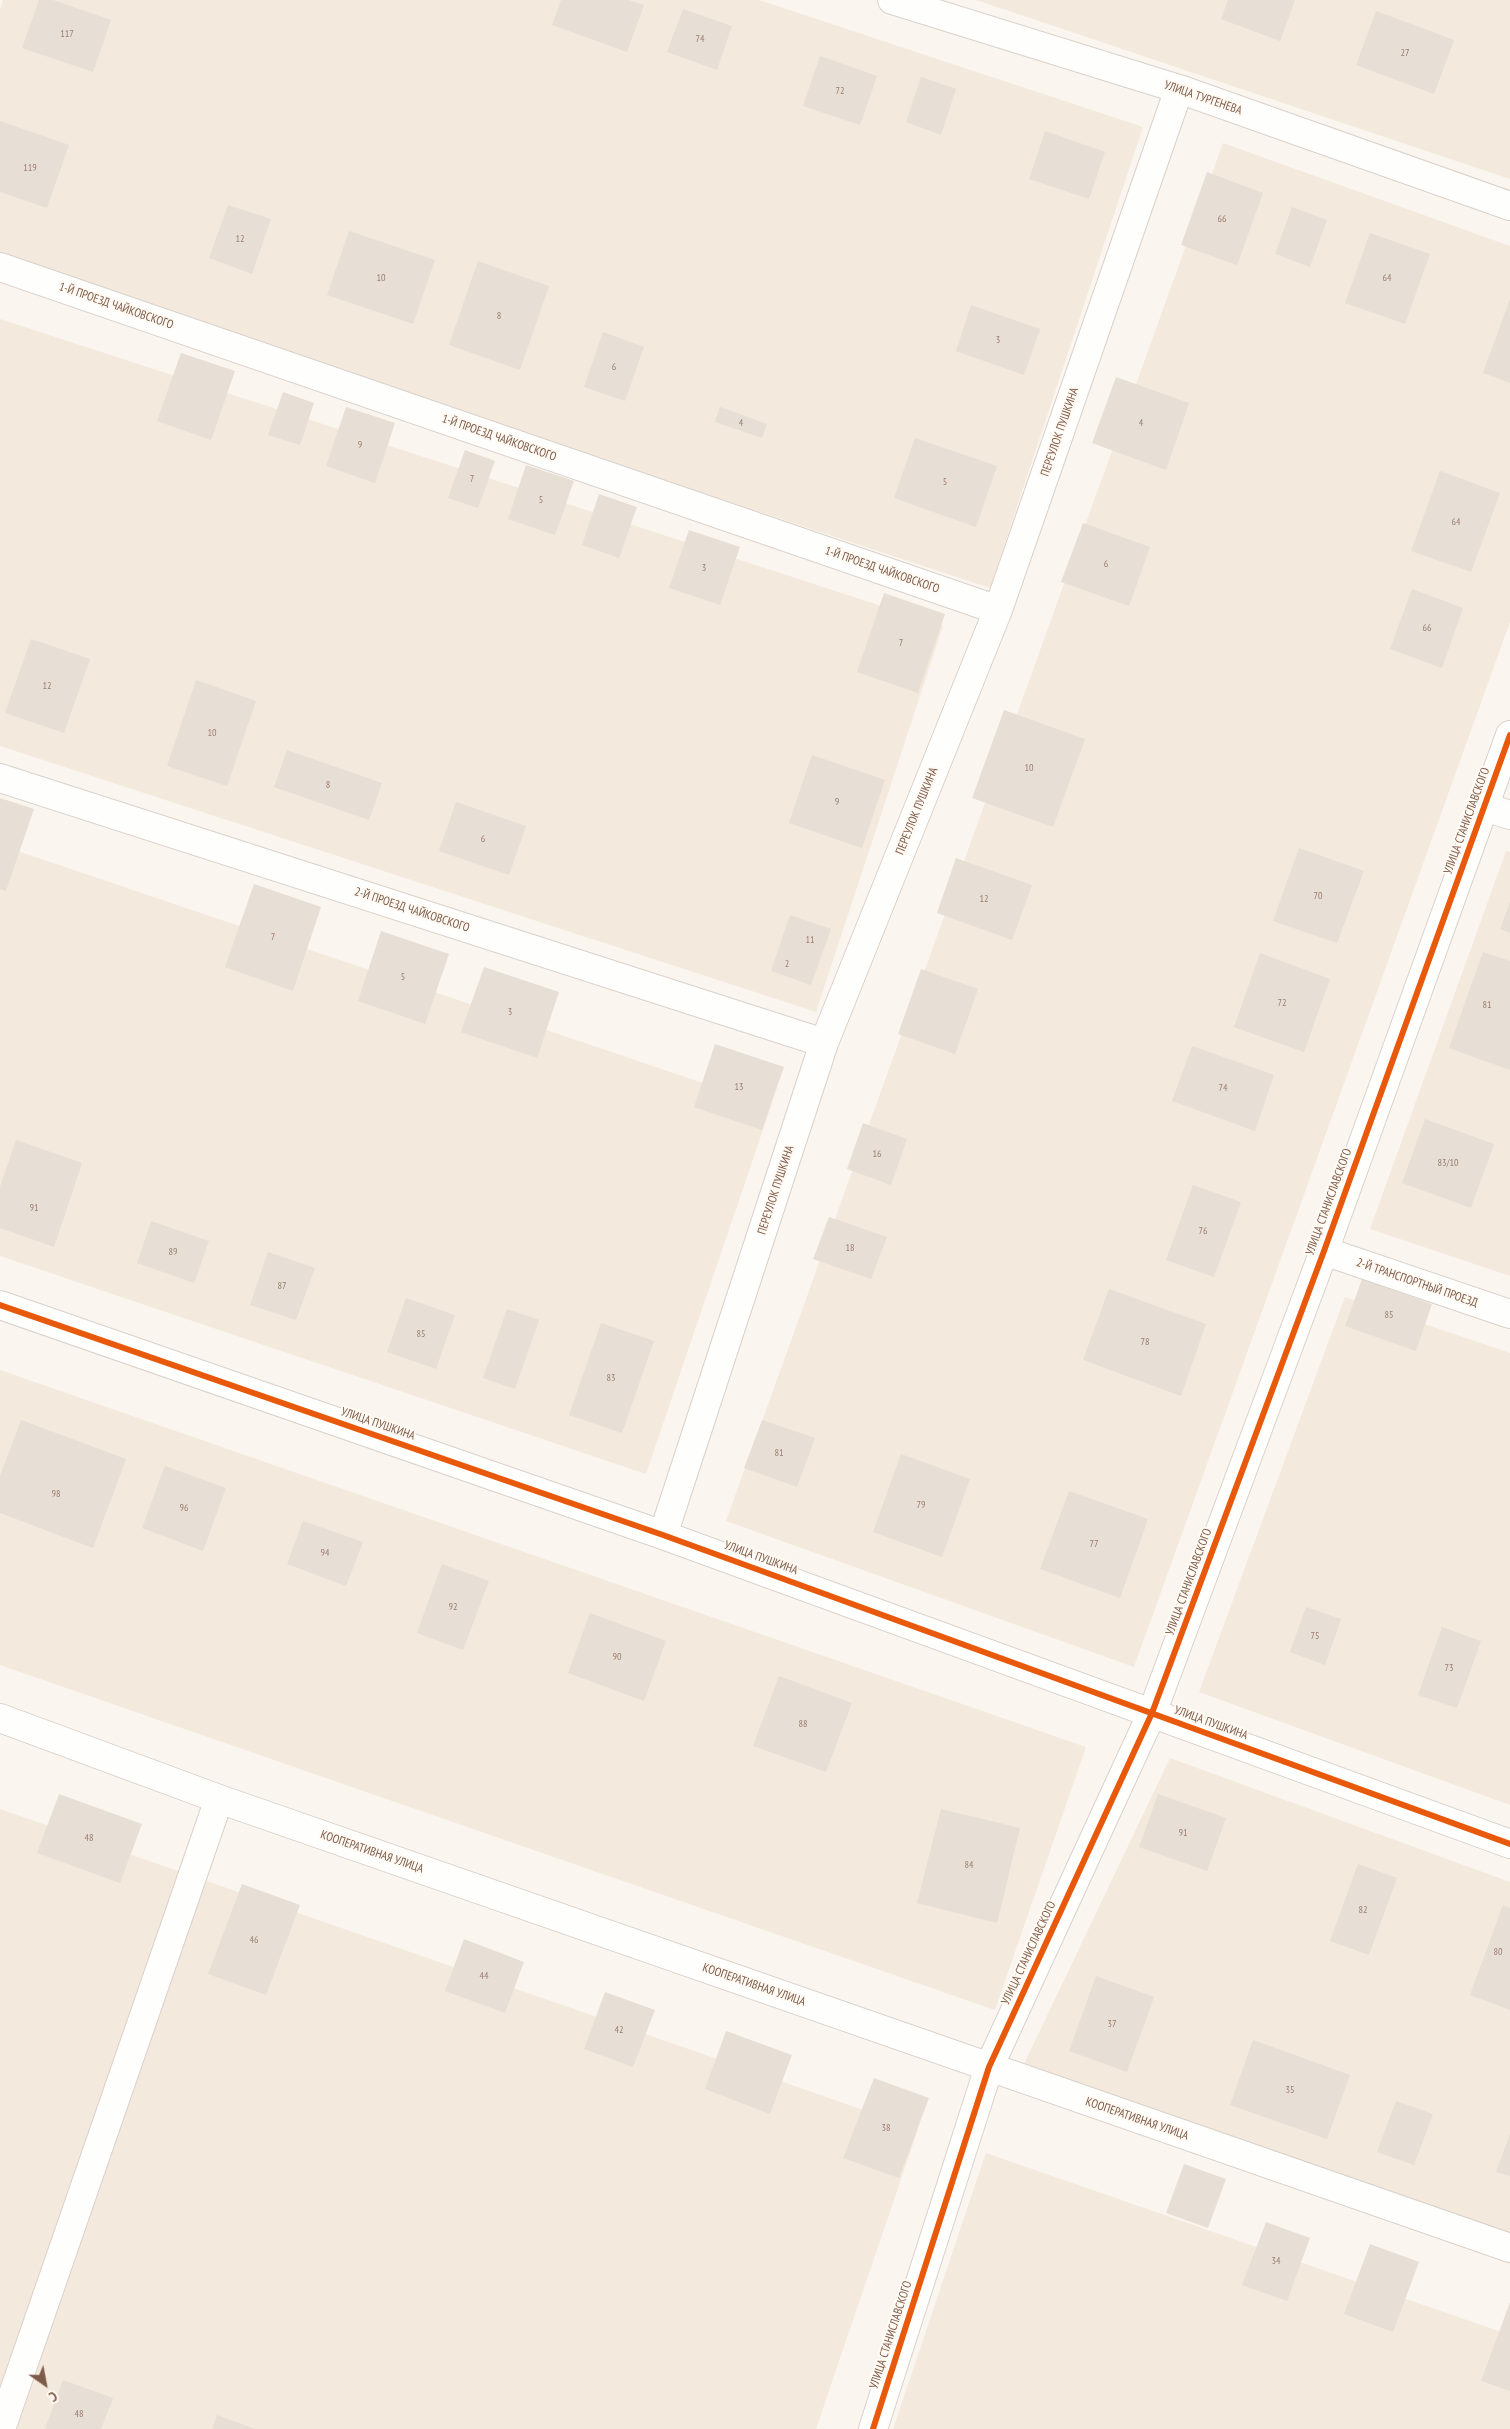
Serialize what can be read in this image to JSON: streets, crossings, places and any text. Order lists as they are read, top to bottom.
{
  "streets": {
    "street": [
      "УЛИЦА ТУРГЕНЕВА",
      "1-Й ПРОЕЗД ЧАЙКОВСКОГО",
      "ПЕРЕУЛОК ПУШКИНА",
      "УЛИЦА СТАНИСЛАВСКОГО",
      "2-Й ПРОЕЗД ЧАЙКОВСКОГО",
      "2-Й ТРАНСПОРТНЫЙ ПРОЕЗД",
      "УЛИЦА ПУШКИНА",
      "КООПЕРАТИВНАЯ УЛИЦА"
    ]
  },
  "crossings": [
    ["УЛИЦА ТУРГЕНЕВА", "ПЕРЕУЛОК ПУШКИНА"],
    ["1-Й ПРОЕЗД ЧАЙКОВСКОГО", "ПЕРЕУЛОК ПУШКИНА"],
    ["ПЕРЕУЛОК ПУШКИНА", "2-Й ПРОЕЗД ЧАЙКОВСКОГО"],
    ["ПЕРЕУЛОК ПУШКИНА", "УЛИЦА ПУШКИНА"],
    ["УЛИЦА СТАНИСЛАВСКОГО", "2-Й ТРАНСПОРТНЫЙ ПРОЕЗД"],
    ["УЛИЦА СТАНИСЛАВСКОГО", "УЛИЦА ПУШКИНА"],
    ["УЛИЦА СТАНИСЛАВСКОГО", "КООПЕРАТИВНАЯ УЛИЦА"]
  ],
  "house_numbers": [
    "117",
    "74",
    "27",
    "72",
    "119",
    "66",
    "12",
    "10",
    "64",
    "8",
    "3",
    "6",
    "4",
    "4",
    "9",
    "7",
    "5",
    "5",
    "64",
    "6",
    "3",
    "66",
    "7",
    "12",
    "10",
    "10",
    "8",
    "9",
    "6",
    "70",
    "12",
    "7",
    "11",
    "2",
    "5",
    "72",
    "81",
    "3",
    "13",
    "74",
    "16",
    "83/10",
    "91",
    "76",
    "18",
    "89",
    "87",
    "85",
    "85",
    "78",
    "83",
    "81",
    "98",
    "79",
    "96",
    "77",
    "94",
    "92",
    "75",
    "90",
    "73",
    "88",
    "91",
    "48",
    "84",
    "82",
    "46",
    "80",
    "44",
    "37",
    "42",
    "35",
    "38",
    "34",
    "48"
  ],
  "north": "bottom right"
}
